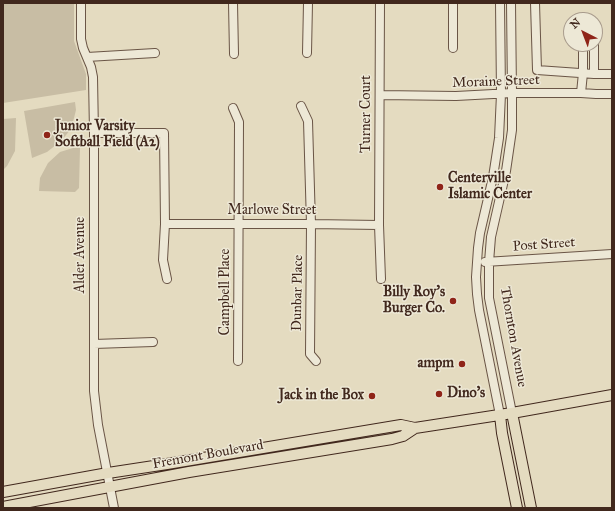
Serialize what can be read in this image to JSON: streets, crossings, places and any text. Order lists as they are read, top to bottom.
{
  "streets": {
    "main road": ["Thornton Avenue", "Fremont Boulevard"],
    "street": [
      "Moraine Street",
      "Turner Court",
      "Marlowe Street",
      "Post Street",
      "Alder Avenue",
      "Campbell Place",
      "Dunbar Place"
    ]
  },
  "crossings": [
    ["Moraine Street", "Turner Court"],
    ["Moraine Street", "Thornton Avenue"],
    ["Turner Court", "Marlowe Street"],
    ["Marlowe Street", "Campbell Place"],
    ["Marlowe Street", "Dunbar Place"],
    ["Post Street", "Thornton Avenue"],
    ["Alder Avenue", "Fremont Boulevard"],
    ["Thornton Avenue", "Fremont Boulevard"]
  ],
  "places": [
    "Junior Varsity Softball Field (A2)",
    "Centerville Islamic Center",
    "Billy Roy's Burger Co.",
    "ampm",
    "Dino's",
    "Jack in the Box"
  ],
  "north": "top left"
}
